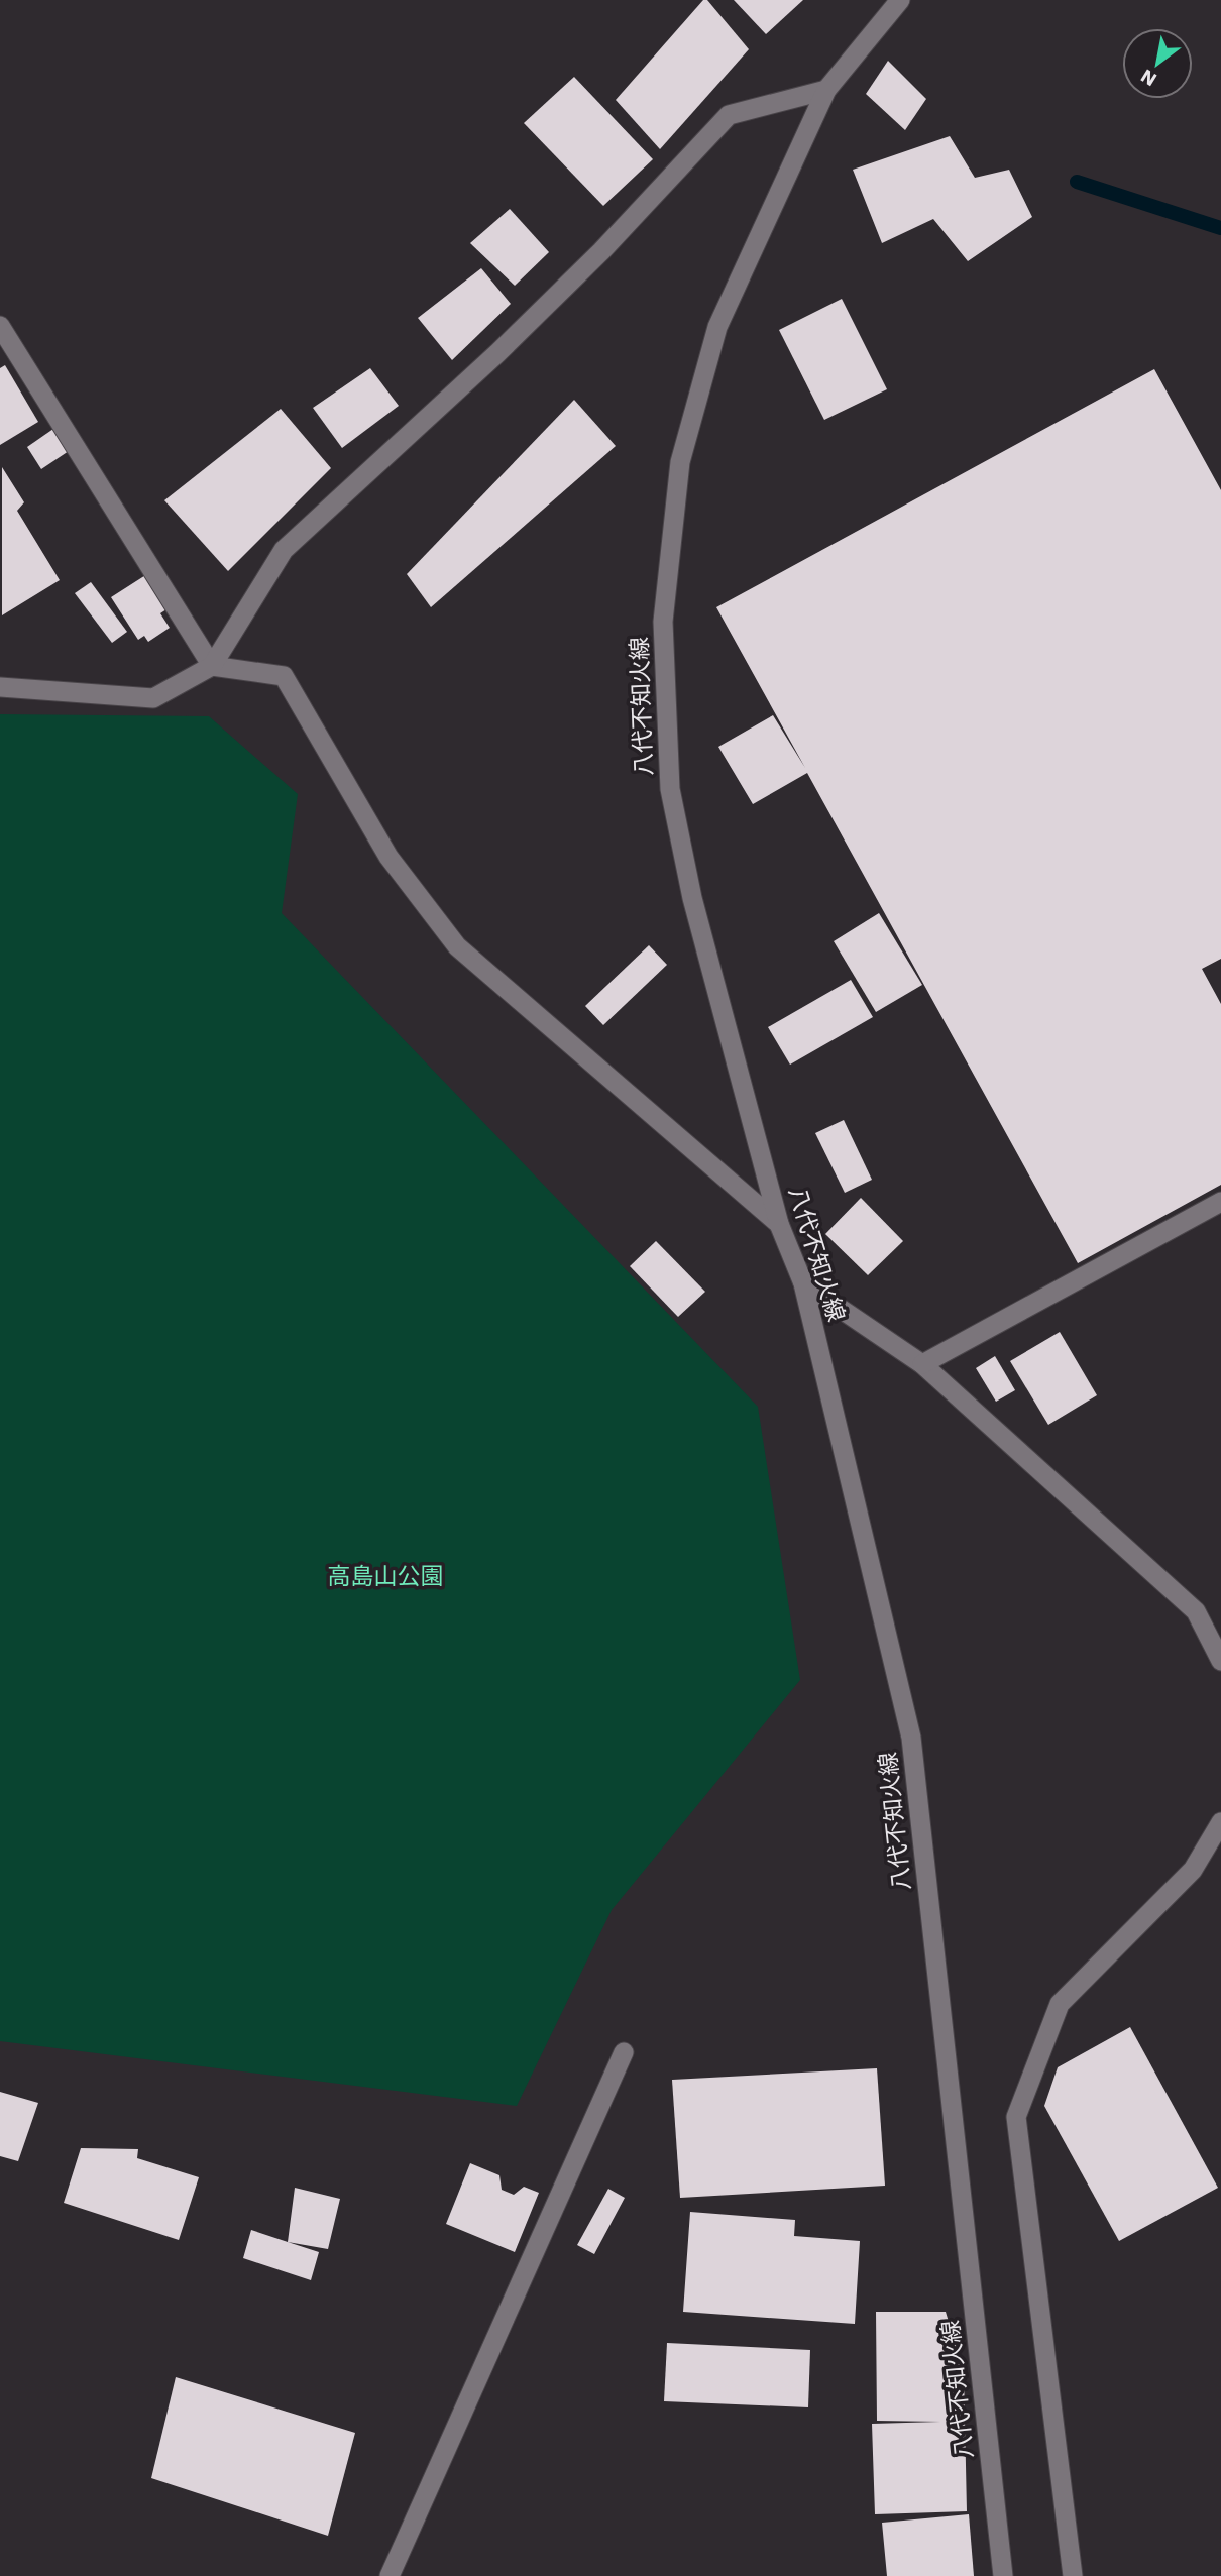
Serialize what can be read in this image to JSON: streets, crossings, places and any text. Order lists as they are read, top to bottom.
{
  "streets": {
    "street": ["八代不知火線"]
  },
  "parks": ["高島山公園"],
  "north": "bottom left"
}
